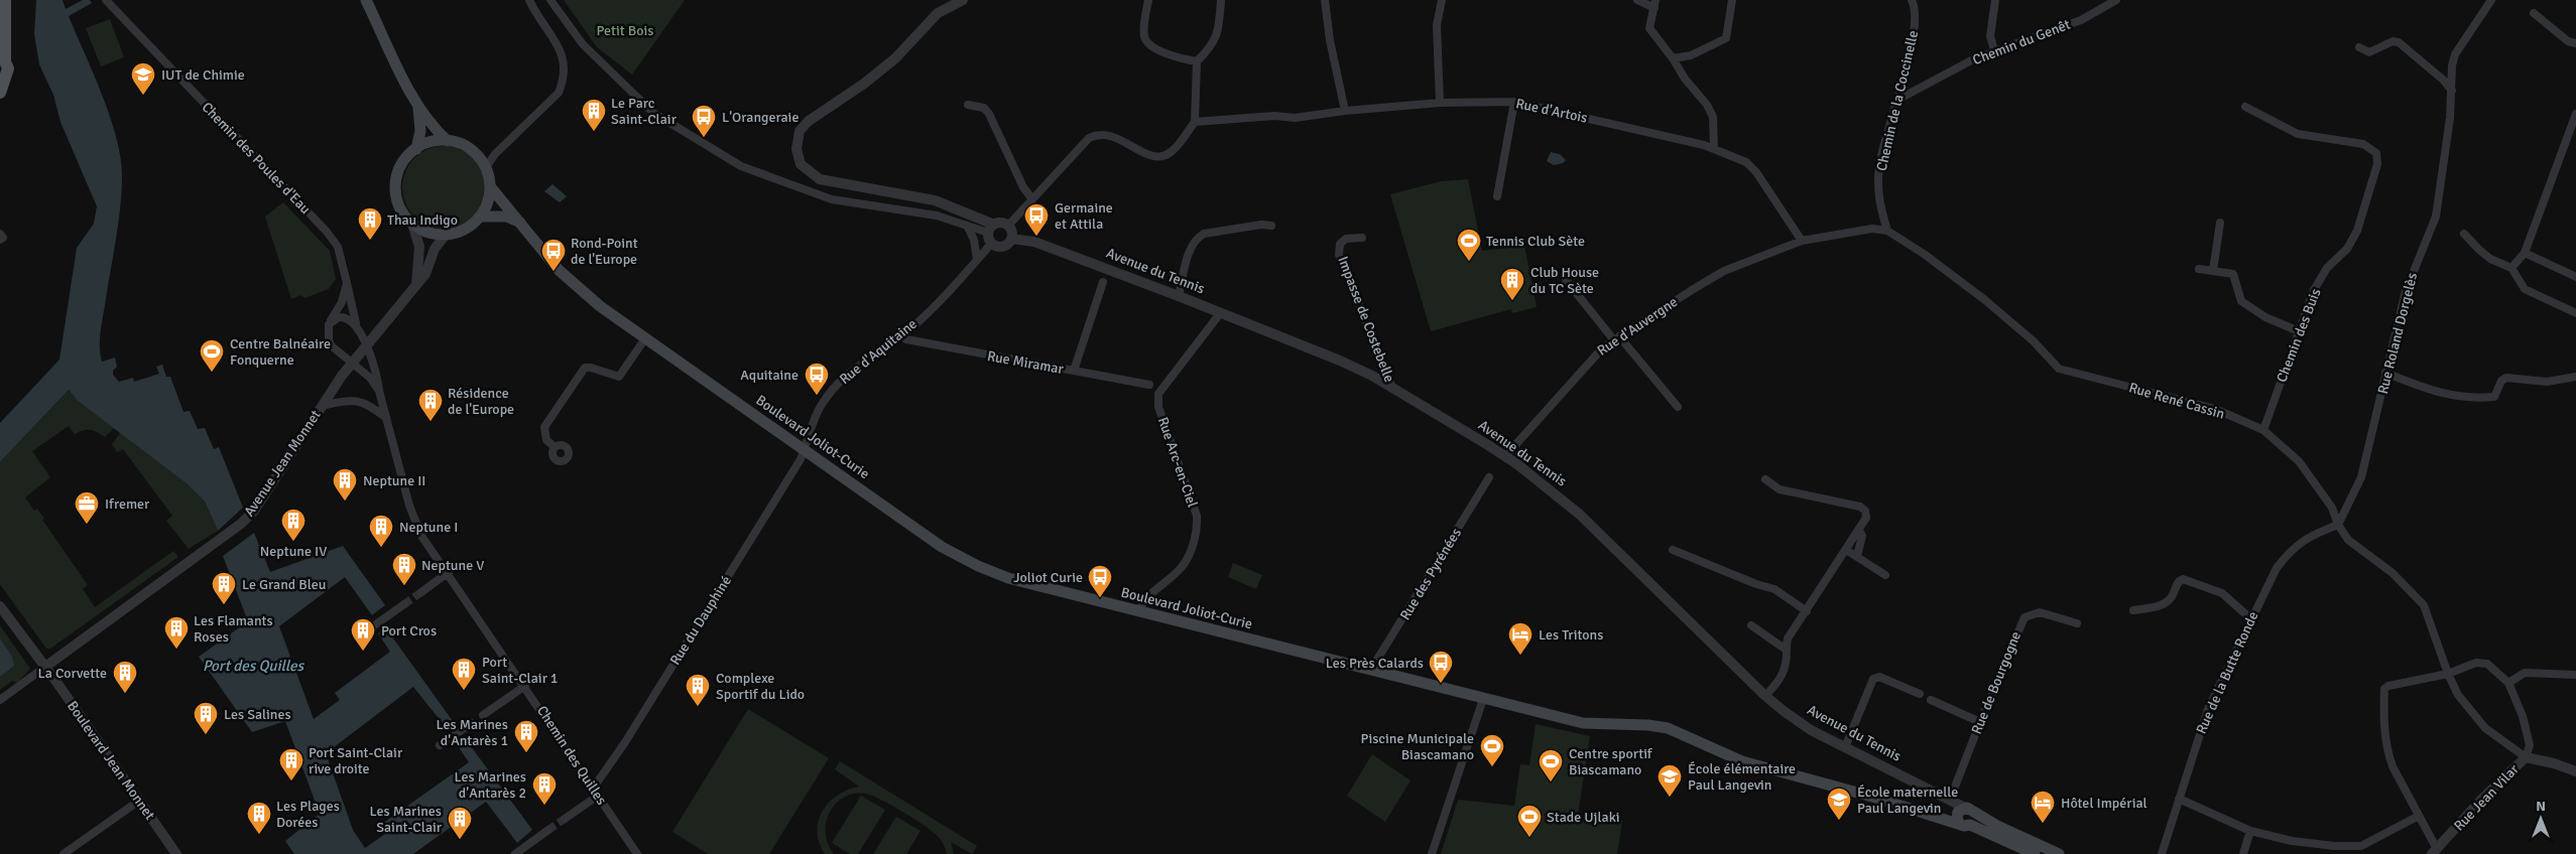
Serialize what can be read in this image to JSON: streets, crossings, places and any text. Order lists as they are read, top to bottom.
{
  "streets": {
    "main road": ["Avenue du Tennis", "Boulevard Joliot-Curie"],
    "street": [
      "Chemin du Genêt",
      "Chemin de la Coccinelle",
      "Rue d'Artois",
      "Chemin des Poules d'Eau",
      "Impasse de Costebelle",
      "Rue d'Auvergne",
      "Rue Roland Dorgelès",
      "Chemin des Buis",
      "Rue d'Aquitaine",
      "Rue Miramar",
      "Rue René Cassin",
      "Rue Arc-en-Ciel",
      "Avenue Jean Monnet",
      "Rue des Pyrénées",
      "Rue du Dauphiné",
      "Rue de la Butte Ronde",
      "Rue de Bourgogne",
      "Chemin des Quilles",
      "Boulevard Jean Monnet",
      "Rue Jean Vilar"
    ]
  },
  "crossings": [
    ["Chemin du Genêt", "Chemin de la Coccinelle"],
    ["Chemin de la Coccinelle", "Rue René Cassin"],
    ["Rue d'Artois", "Rue d'Auvergne"],
    ["Chemin des Poules d'Eau", "Avenue Jean Monnet"],
    ["Chemin des Poules d'Eau", "Chemin des Quilles"],
    ["Avenue du Tennis", "Impasse de Costebelle"],
    ["Avenue du Tennis", "Rue d'Auvergne"],
    ["Avenue du Tennis", "Rue d'Aquitaine"],
    ["Avenue du Tennis", "Boulevard Joliot-Curie"],
    ["Avenue du Tennis", "Rue Arc-en-Ciel"],
    ["Avenue du Tennis", "Rue de Bourgogne"],
    ["Rue Roland Dorgelès", "Rue René Cassin"],
    ["Rue Roland Dorgelès", "Rue de la Butte Ronde"],
    ["Chemin des Buis", "Rue René Cassin"],
    ["Rue d'Aquitaine", "Rue Miramar"],
    ["Rue d'Aquitaine", "Boulevard Joliot-Curie"],
    ["Rue d'Aquitaine", "Rue du Dauphiné"],
    ["Rue René Cassin", "Rue de la Butte Ronde"],
    ["Rue René Cassin", "Rue Jean Vilar"],
    ["Boulevard Joliot-Curie", "Rue Arc-en-Ciel"],
    ["Boulevard Joliot-Curie", "Avenue Jean Monnet"],
    ["Boulevard Joliot-Curie", "Rue des Pyrénées"],
    ["Boulevard Joliot-Curie", "Rue du Dauphiné"],
    ["Avenue Jean Monnet", "Chemin des Quilles"],
    ["Avenue Jean Monnet", "Boulevard Jean Monnet"],
    ["Rue du Dauphiné", "Chemin des Quilles"]
  ],
  "water": ["Port des Quilles"],
  "parks": ["Petit Bois"],
  "places": {
    "school or university": ["IUT de Chimie", "École élémentaire Paul Langevin", "École maternelle Paul Langevin"],
    "building": [
      "Le Parc Saint-Clair",
      "Thau Indigo",
      "Club House du TC Sète",
      "Résidence de l'Europe",
      "Neptune II",
      "Neptune IV",
      "Neptune I",
      "Neptune V",
      "Le Grand Bleu",
      "Les Flamants Roses",
      "Port Cros",
      "Port Saint-Clair 1",
      "La Corvette",
      "Complexe Sportif du Lido",
      "Les Salines",
      "Les Marines d'Antarès 1",
      "Port Saint-Clair rive droite",
      "Les Marines d'Antarès 2",
      "Les Plages Dorées",
      "Les Marines Saint-Clair"
    ],
    "bus stop": [
      "L'Orangeraie",
      "Germaine et Attila",
      "Rond-Point de l'Europe",
      "Aquitaine",
      "Joliot Curie",
      "Les Près Calards"
    ],
    "sports": [
      "Tennis Club Sète",
      "Centre Balnéaire Fonquerne",
      "Piscine Municipale Biascamano",
      "Centre sportif Biascamano",
      "Stade Ujlaki"
    ],
    "office": ["Ifremer"],
    "hotel": ["Les Tritons", "Hôtel Impérial"]
  },
  "north": "top"
}
